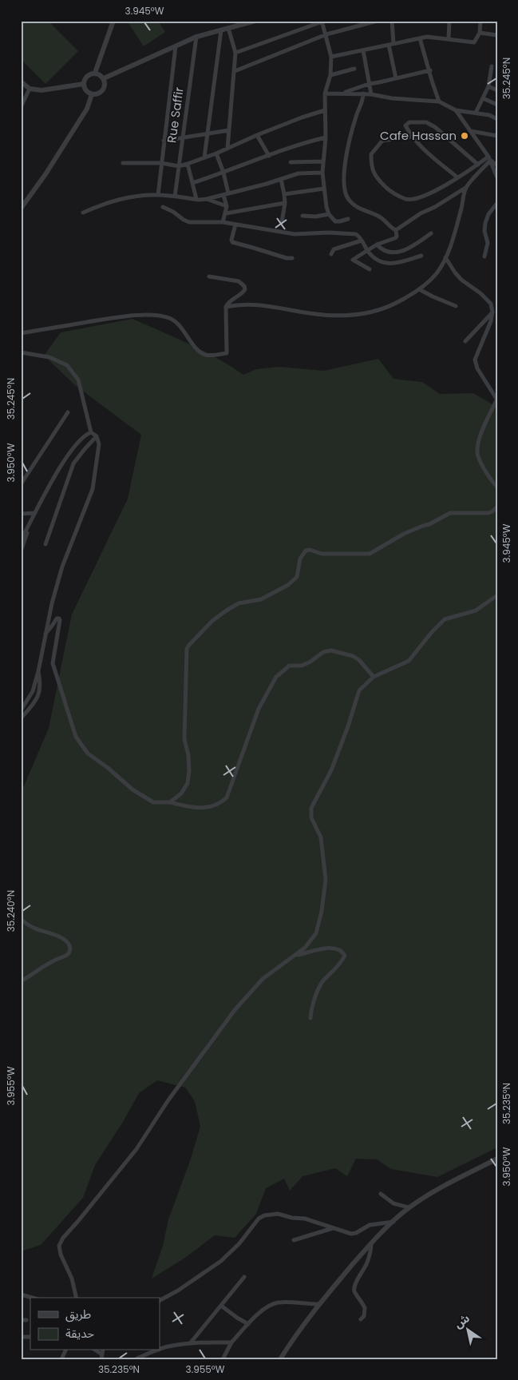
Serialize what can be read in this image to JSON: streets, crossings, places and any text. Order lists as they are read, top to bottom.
{
  "streets": {
    "street": ["Rue Saffir"]
  },
  "places": ["Cafe Hassan"],
  "legend": ["طريق", "حديقة"],
  "north": "top left",
  "coordinates": [
    "3.945°W",
    "35.245°N",
    "3.950°W",
    "35.240°N",
    "3.955°W",
    "35.235°N"
  ]
}
